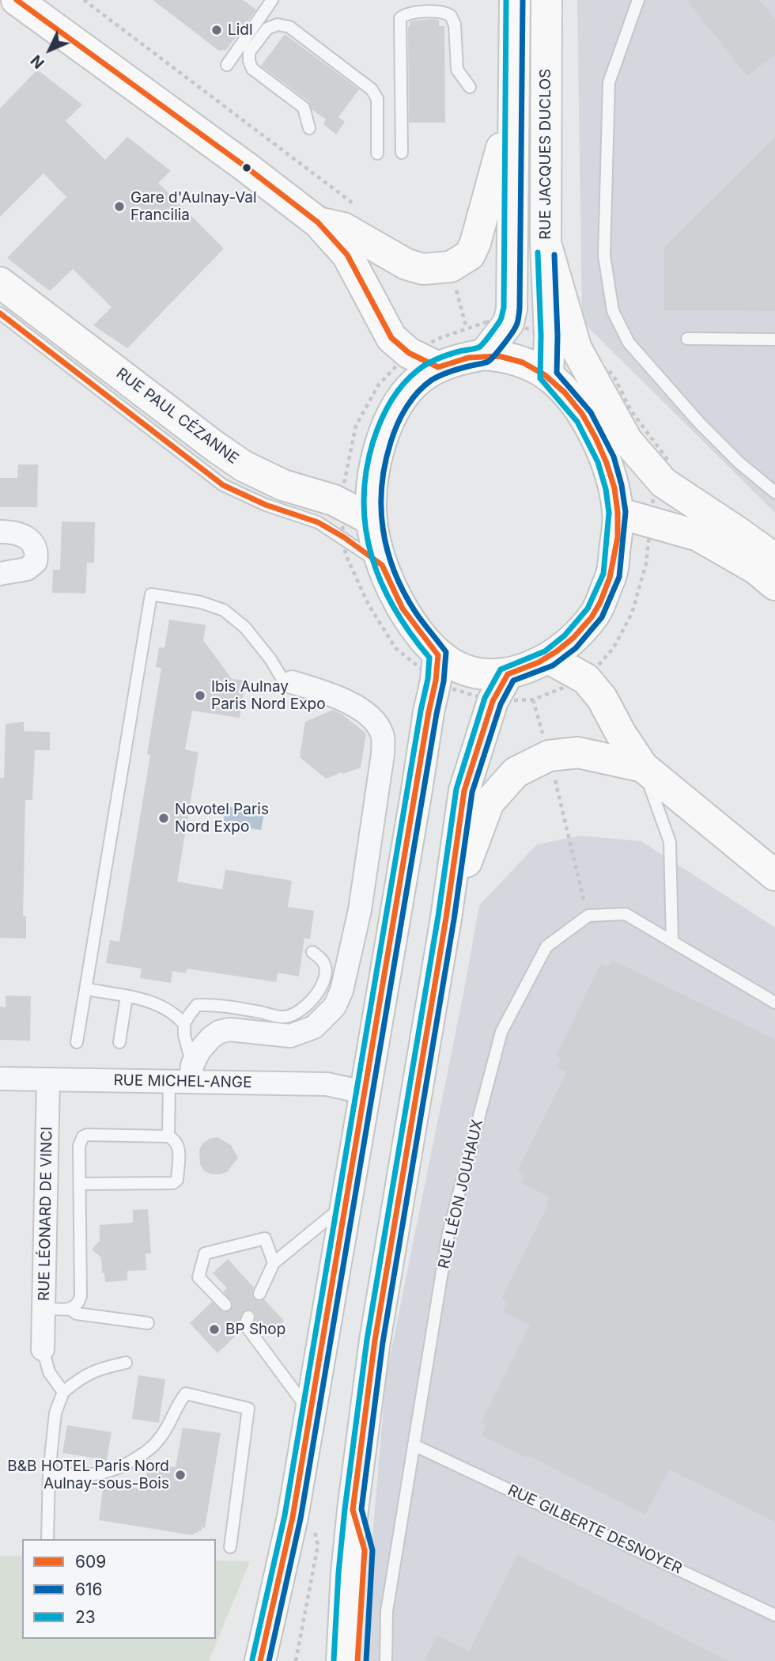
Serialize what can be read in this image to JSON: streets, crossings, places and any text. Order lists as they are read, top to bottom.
{
  "streets": {
    "main road": ["RUE JACQUES DUCLOS", "RUE PAUL CÉZANNE"],
    "street": ["RUE MICHEL-ANGE", "RUE LÉONARD DE VINCI"],
    "lane": ["RUE LÉON JOUHAUX", "RUE GILBERTE DESNOYER"]
  },
  "crossings": [
    ["RUE MICHEL-ANGE", "RUE LÉONARD DE VINCI"],
    ["RUE LÉON JOUHAUX", "RUE GILBERTE DESNOYER"]
  ],
  "places": [
    "Lidl",
    "Gare d'Aulnay-Val Francilia",
    "Ibis Aulnay Paris Nord Expo",
    "Novotel Paris Nord Expo",
    "BP Shop",
    "B&B HOTEL Paris Nord Aulnay-sous-Bois"
  ],
  "lines": ["transit line 609", "transit line 616", "transit line 23"],
  "legend": ["609", "616", "23"],
  "north": "bottom left"
}
